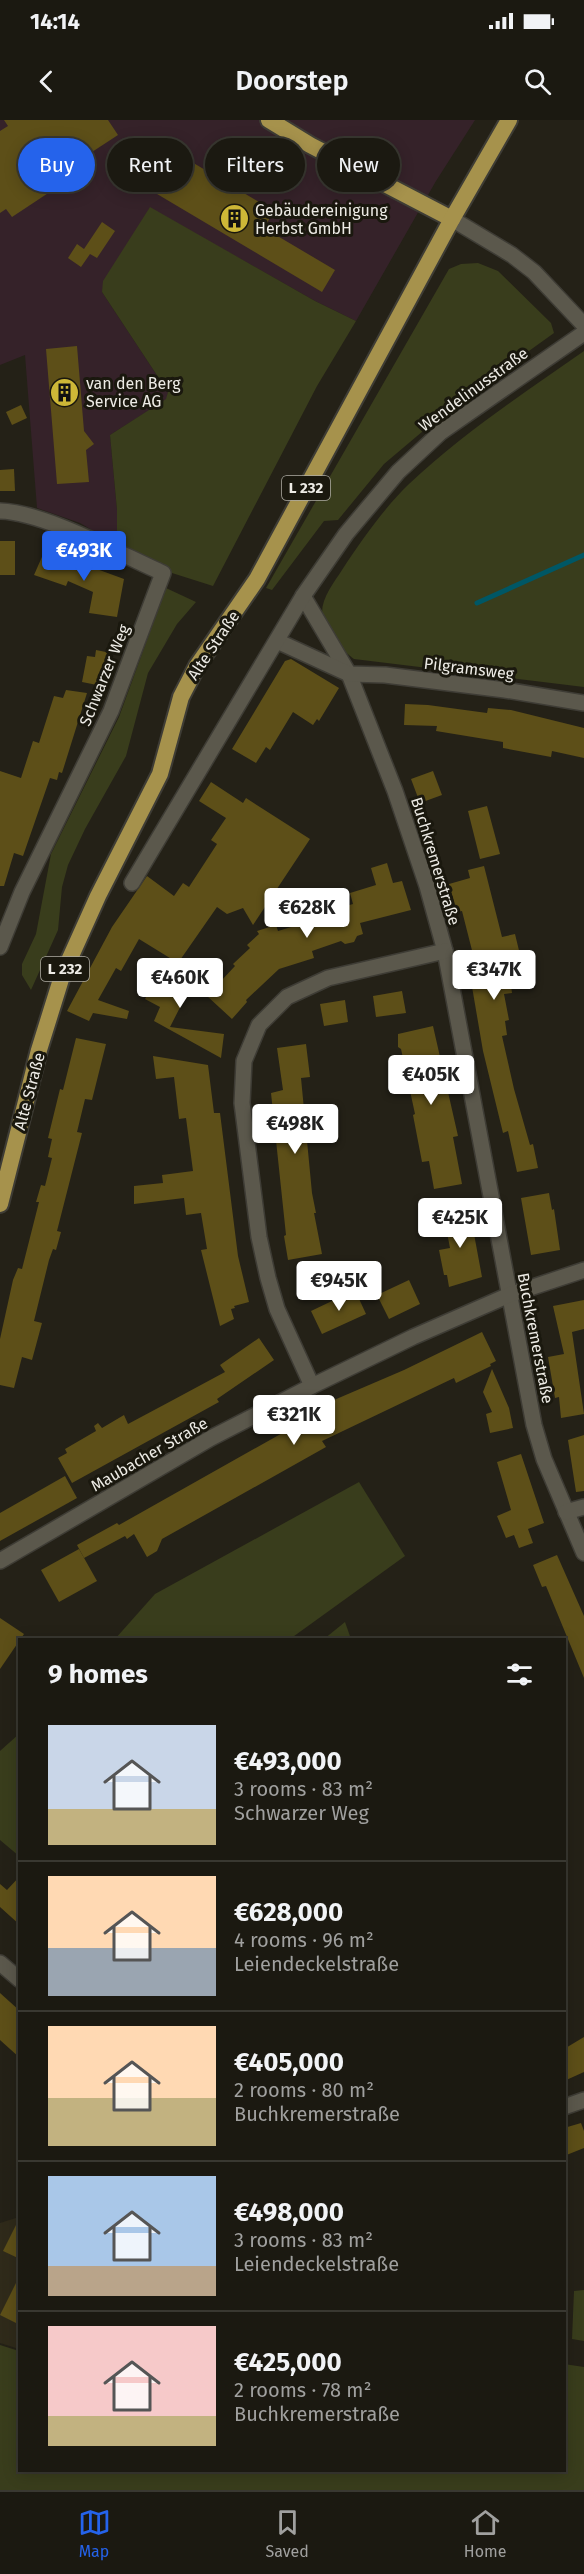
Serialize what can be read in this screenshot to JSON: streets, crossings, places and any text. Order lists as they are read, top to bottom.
{
  "streets": {
    "main road": ["L 232", "Alte Straße"],
    "street": [
      "Wendelinusstraße",
      "Pilgramsweg",
      "Schwarzer Weg",
      "Buchkremerstraße",
      "Maubacher Straße"
    ]
  },
  "crossings": [
    ["Pilgramsweg", "Buchkremerstraße"],
    ["Buchkremerstraße", "Maubacher Straße"]
  ],
  "places": {
    "building": ["Gebäudereinigung Herbst GmbH", "van den Berg Service AG"]
  },
  "page": {
    "status": "14:14",
    "header": "Doorstep",
    "chip": [
      "Buy",
      "Rent",
      "Filters",
      "New"
    ],
    "price": [
      "€493K",
      "€628K",
      "€347K",
      "€460K",
      "€405K",
      "€498K",
      "€425K",
      "€945K",
      "€321K"
    ],
    "heading": "9 homes",
    "list": [
      {
        "name": "€493,000",
        "note": "3 rooms · 83 m² · Schwarzer Weg"
      },
      {
        "name": "€628,000",
        "note": "4 rooms · 96 m² · Leiendeckelstraße"
      },
      {
        "name": "€405,000",
        "note": "2 rooms · 80 m² · Buchkremerstraße"
      },
      {
        "name": "€498,000",
        "note": "3 rooms · 83 m² · Leiendeckelstraße"
      },
      {
        "name": "€425,000",
        "note": "2 rooms · 78 m² · Buchkremerstraße"
      }
    ],
    "tabs": ["Map", "Saved", "Home"]
  }
}
